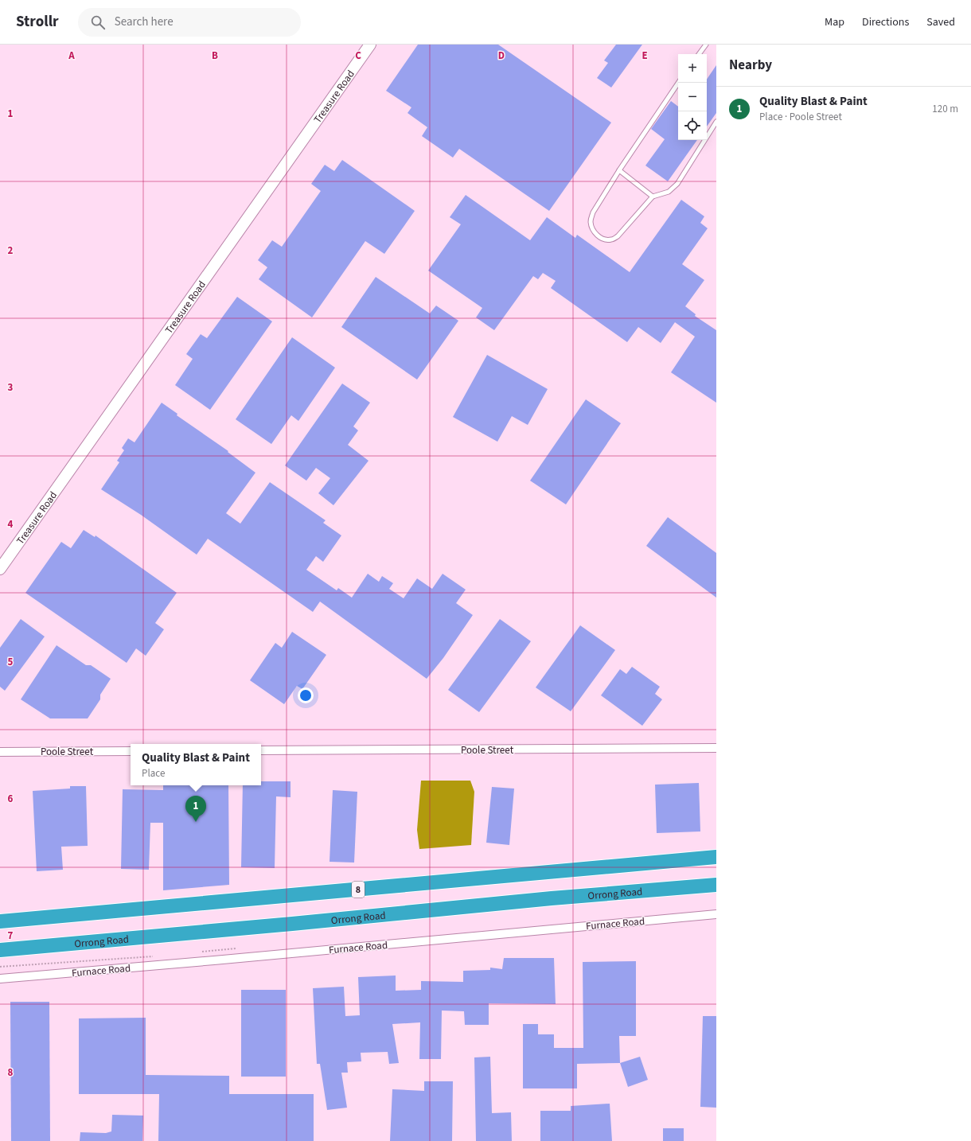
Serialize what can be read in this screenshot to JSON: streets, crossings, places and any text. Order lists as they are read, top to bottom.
{
  "streets": {
    "highway": ["8", "Orrong Road"],
    "street": ["Treasure Road", "Poole Street", "Furnace Road"]
  },
  "page": {
    "header": "Strollr",
    "search": "Search here",
    "nav": ["Map", "Directions", "Saved"],
    "heading": "Nearby",
    "map_buttons": ["+", "−"],
    "list": [
      {
        "mark": "1",
        "name": "Quality Blast & Paint",
        "note": "Place · Poole Street",
        "value": "120 m"
      }
    ],
    "popup": ["Quality Blast & Paint", "Place"],
    "pins": "1"
  },
  "grid": {
    "columns": [
      "A",
      "B",
      "C",
      "D",
      "E"
    ],
    "rows": [
      "1",
      "2",
      "3",
      "4",
      "5",
      "6",
      "7",
      "8"
    ]
  }
}
